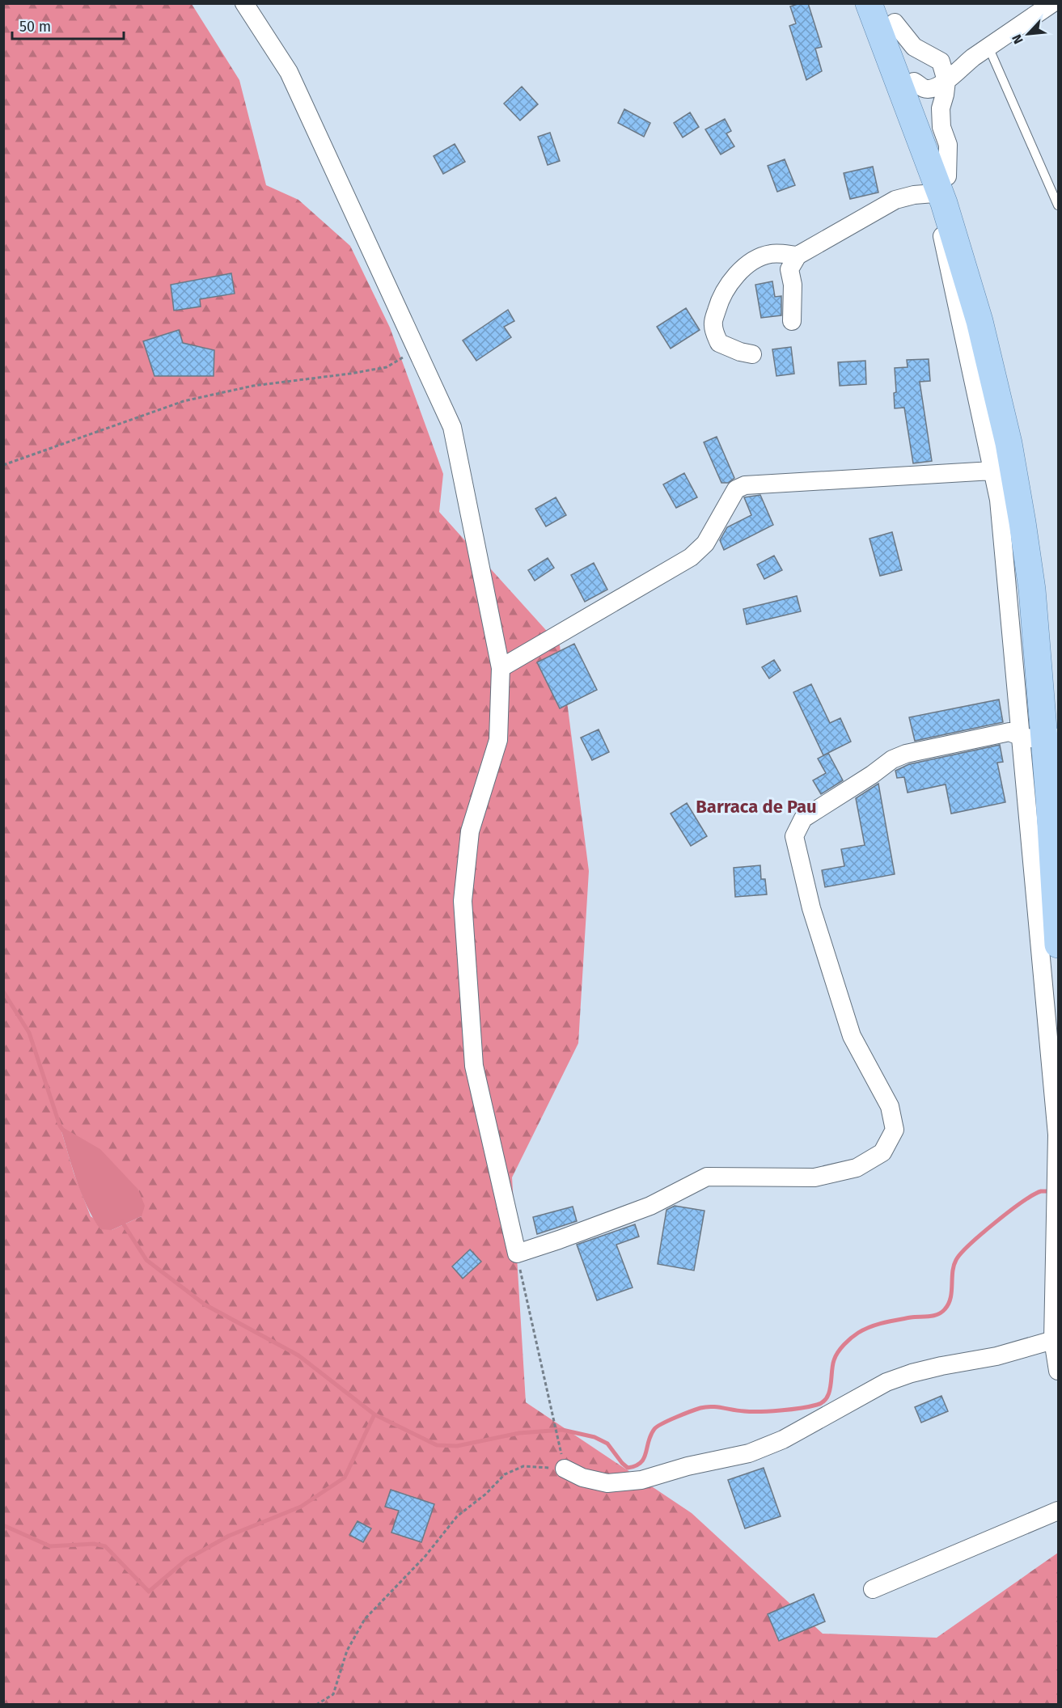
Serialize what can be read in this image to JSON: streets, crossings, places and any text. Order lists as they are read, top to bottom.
{
  "districts": ["Barraca de Pau"],
  "scale_bar": "50 m",
  "north": "bottom left"
}
